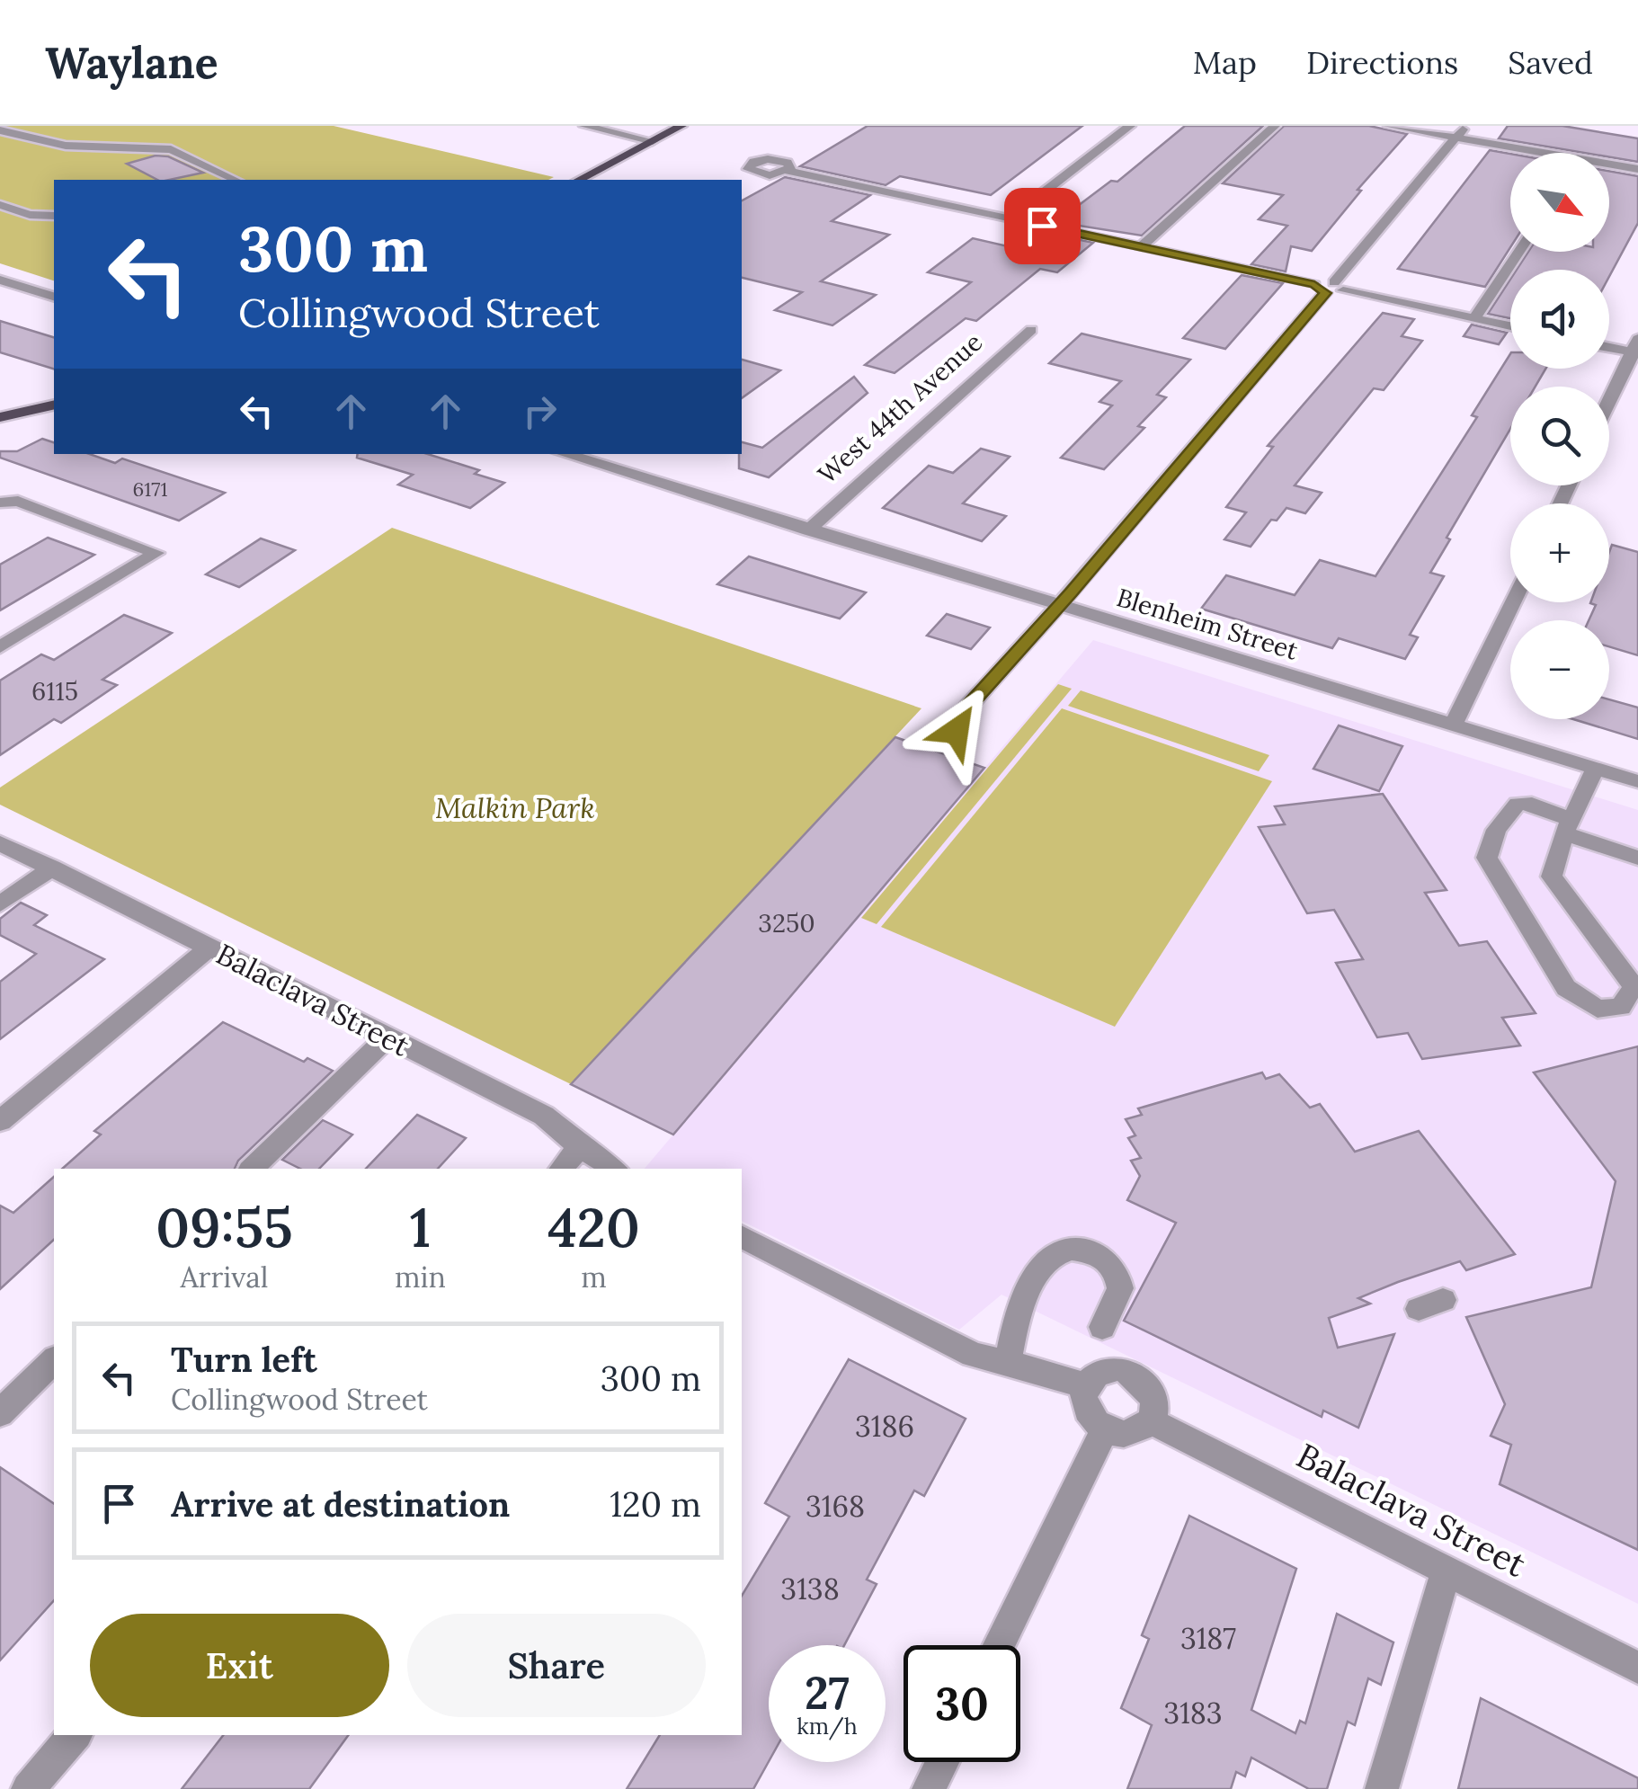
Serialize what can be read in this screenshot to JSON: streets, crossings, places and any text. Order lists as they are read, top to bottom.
{
  "streets": {
    "street": ["West 44th Avenue", "Blenheim Street", "Balaclava Street"]
  },
  "crossings": [
    ["West 44th Avenue", "Blenheim Street"]
  ],
  "parks": ["Malkin Park"],
  "house_numbers": [
    "6171",
    "6115",
    "3250",
    "3186",
    "3168",
    "3138",
    "3187",
    "3183"
  ],
  "north": "bottom right",
  "page": {
    "header": "Waylane",
    "nav": ["Map", "Directions", "Saved"],
    "map_buttons": ["+", "−"],
    "turn": ["300 m", "Collingwood Street"],
    "eta": [
      "09:55",
      "Arrival",
      "1",
      "min",
      "420",
      "m"
    ],
    "list": [
      {
        "name": "Turn left",
        "note": "Collingwood Street",
        "value": "300 m"
      },
      {
        "name": "Arrive at destination",
        "value": "120 m"
      }
    ],
    "buttons": ["Exit", "Share"],
    "speed": "27 km/h",
    "limit": "30"
  }
}
